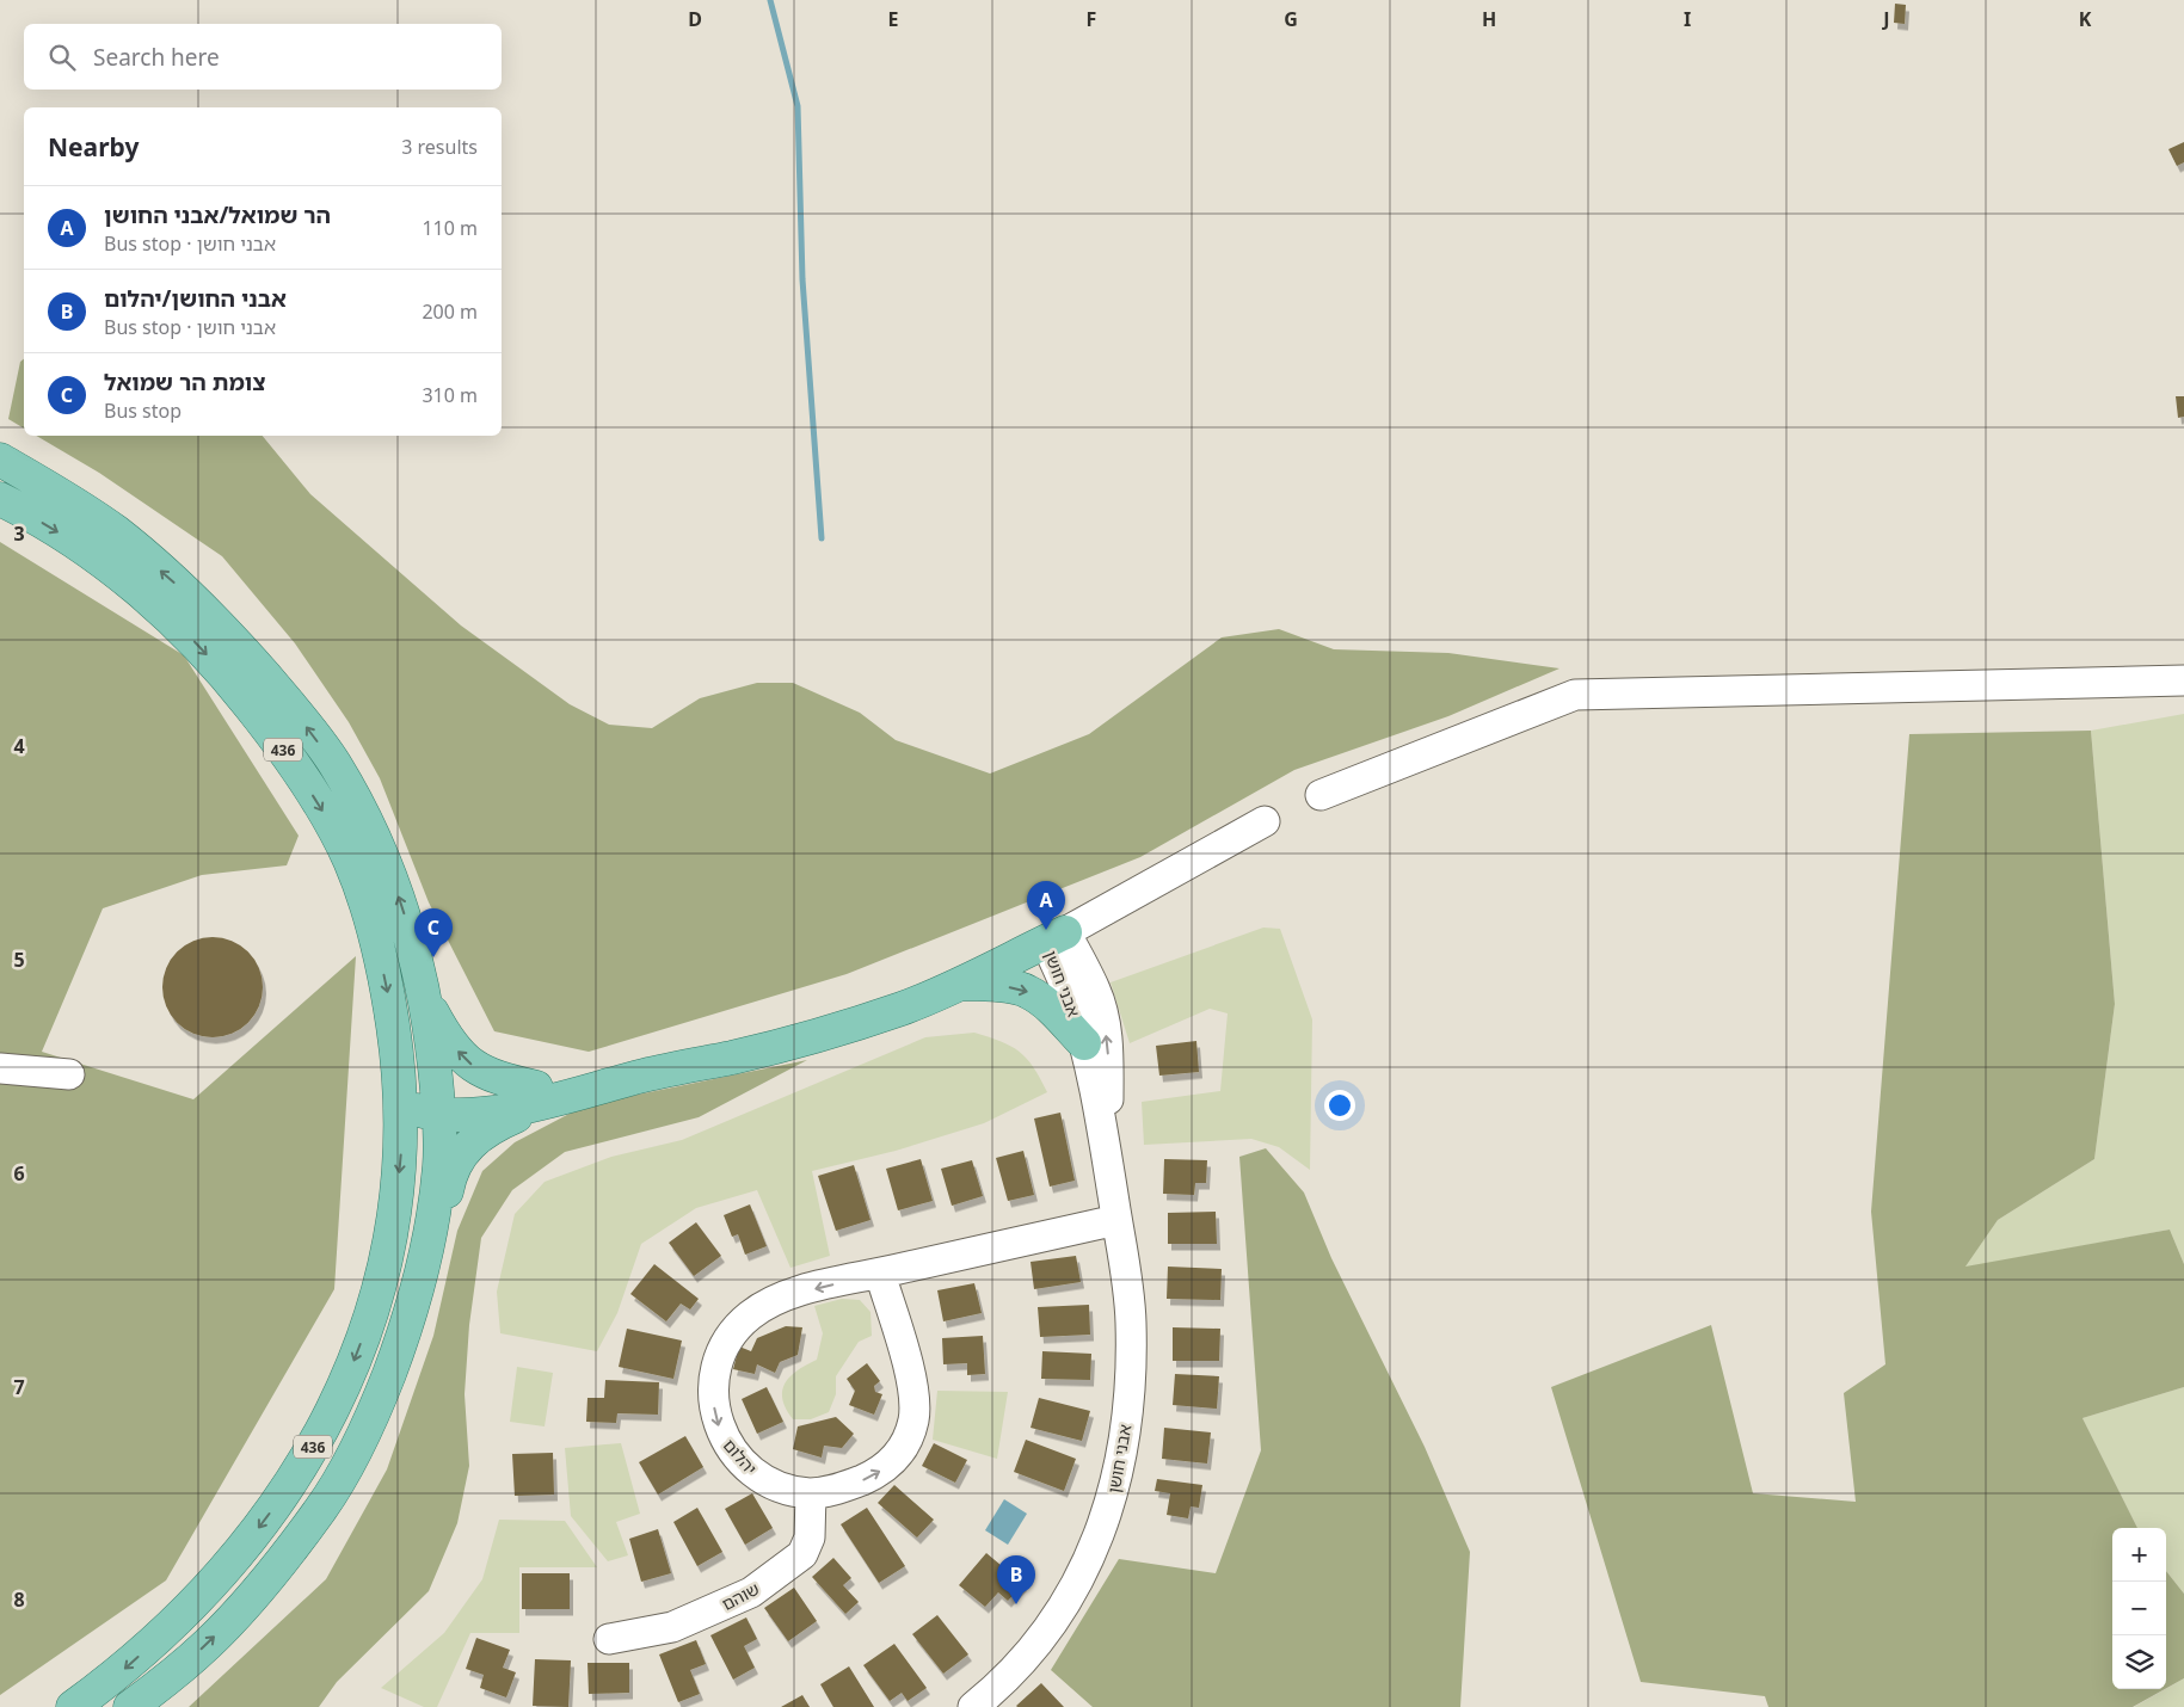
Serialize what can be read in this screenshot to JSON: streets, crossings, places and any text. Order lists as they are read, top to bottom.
{
  "streets": {
    "main road": ["436"],
    "street": ["אבני חושן", "יהלום", "שוהם"]
  },
  "crossings": [
    ["אבני חושן", "יהלום"],
    ["יהלום", "שוהם"]
  ],
  "page": {
    "search": "Search here",
    "heading": ["Nearby", "3 results"],
    "list": [
      {
        "mark": "A",
        "name": "הר שמואל/אבני החושן",
        "note": "Bus stop · אבני חושן",
        "value": "110 m"
      },
      {
        "mark": "B",
        "name": "אבני החושן/יהלום",
        "note": "Bus stop · אבני חושן",
        "value": "200 m"
      },
      {
        "mark": "C",
        "name": "צומת הר שמואל",
        "note": "Bus stop",
        "value": "310 m"
      }
    ],
    "pins": ["A", "C", "B"],
    "map_buttons": ["+", "−"]
  },
  "grid": {
    "columns": [
      "D",
      "E",
      "F",
      "G",
      "H",
      "I",
      "J",
      "K"
    ],
    "rows": [
      "3",
      "4",
      "5",
      "6",
      "7",
      "8"
    ]
  }
}
